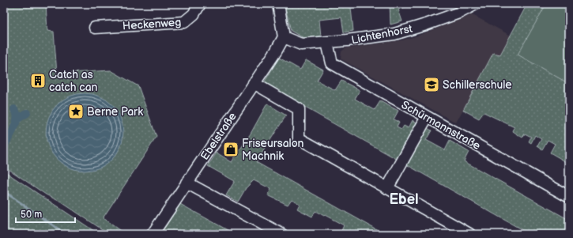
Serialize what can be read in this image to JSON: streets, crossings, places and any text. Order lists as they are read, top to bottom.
{
  "streets": {
    "street": [
      "Heckenweg",
      "Lichtenhorst",
      "Schürmannstraße",
      "Ebelstraße"
    ]
  },
  "crossings": [
    ["Lichtenhorst", "Schürmannstraße"],
    ["Lichtenhorst", "Ebelstraße"]
  ],
  "districts": ["Ebel"],
  "places": {
    "building": ["Catch as catch can"],
    "school or university": ["Schillerschule"],
    "place": ["Berne Park"],
    "shop": ["Friseursalon Machnik"]
  },
  "scale_bar": "50 m"
}
